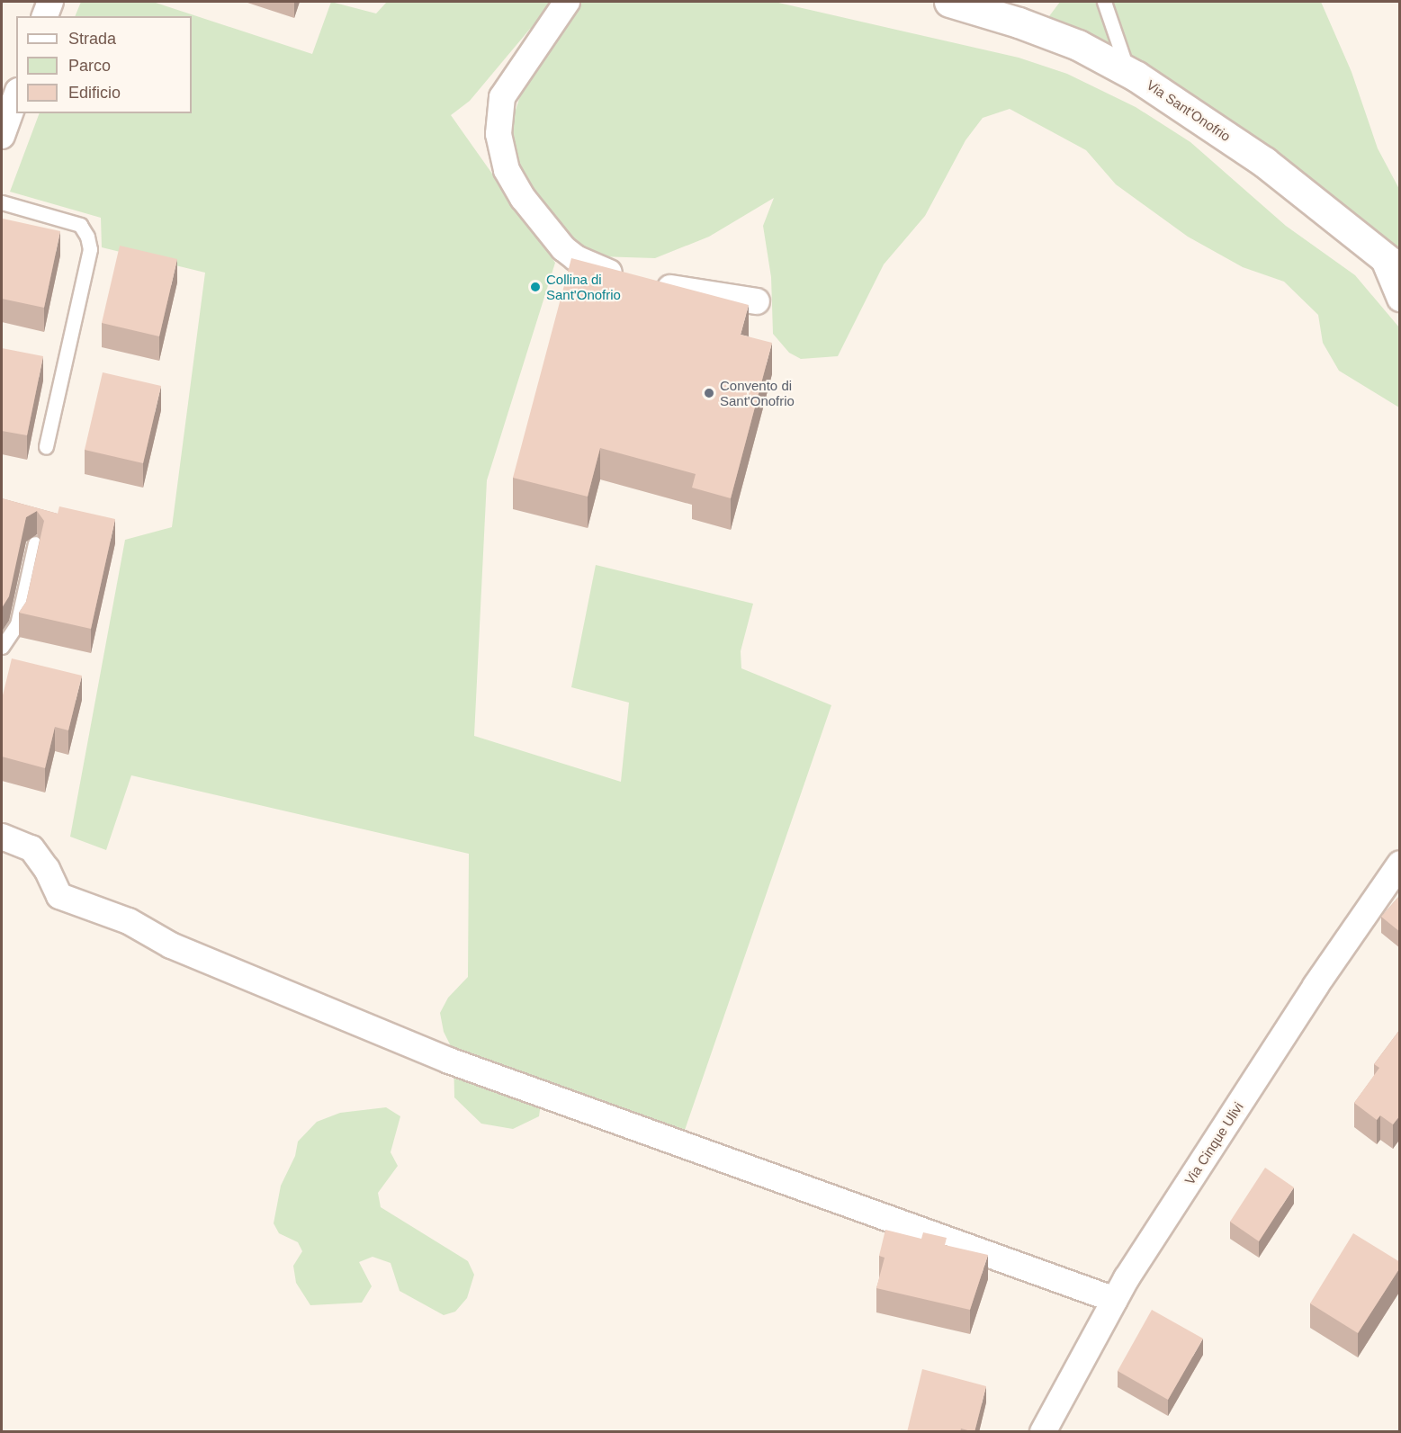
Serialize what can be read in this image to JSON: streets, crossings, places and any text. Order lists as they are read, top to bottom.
{
  "streets": {
    "street": ["Via Sant'Onofrio", "Via Cinque Ulivi"]
  },
  "places": ["Collina di Sant'Onofrio", "Convento di Sant'Onofrio"],
  "legend": ["Strada", "Parco", "Edificio"]
}
